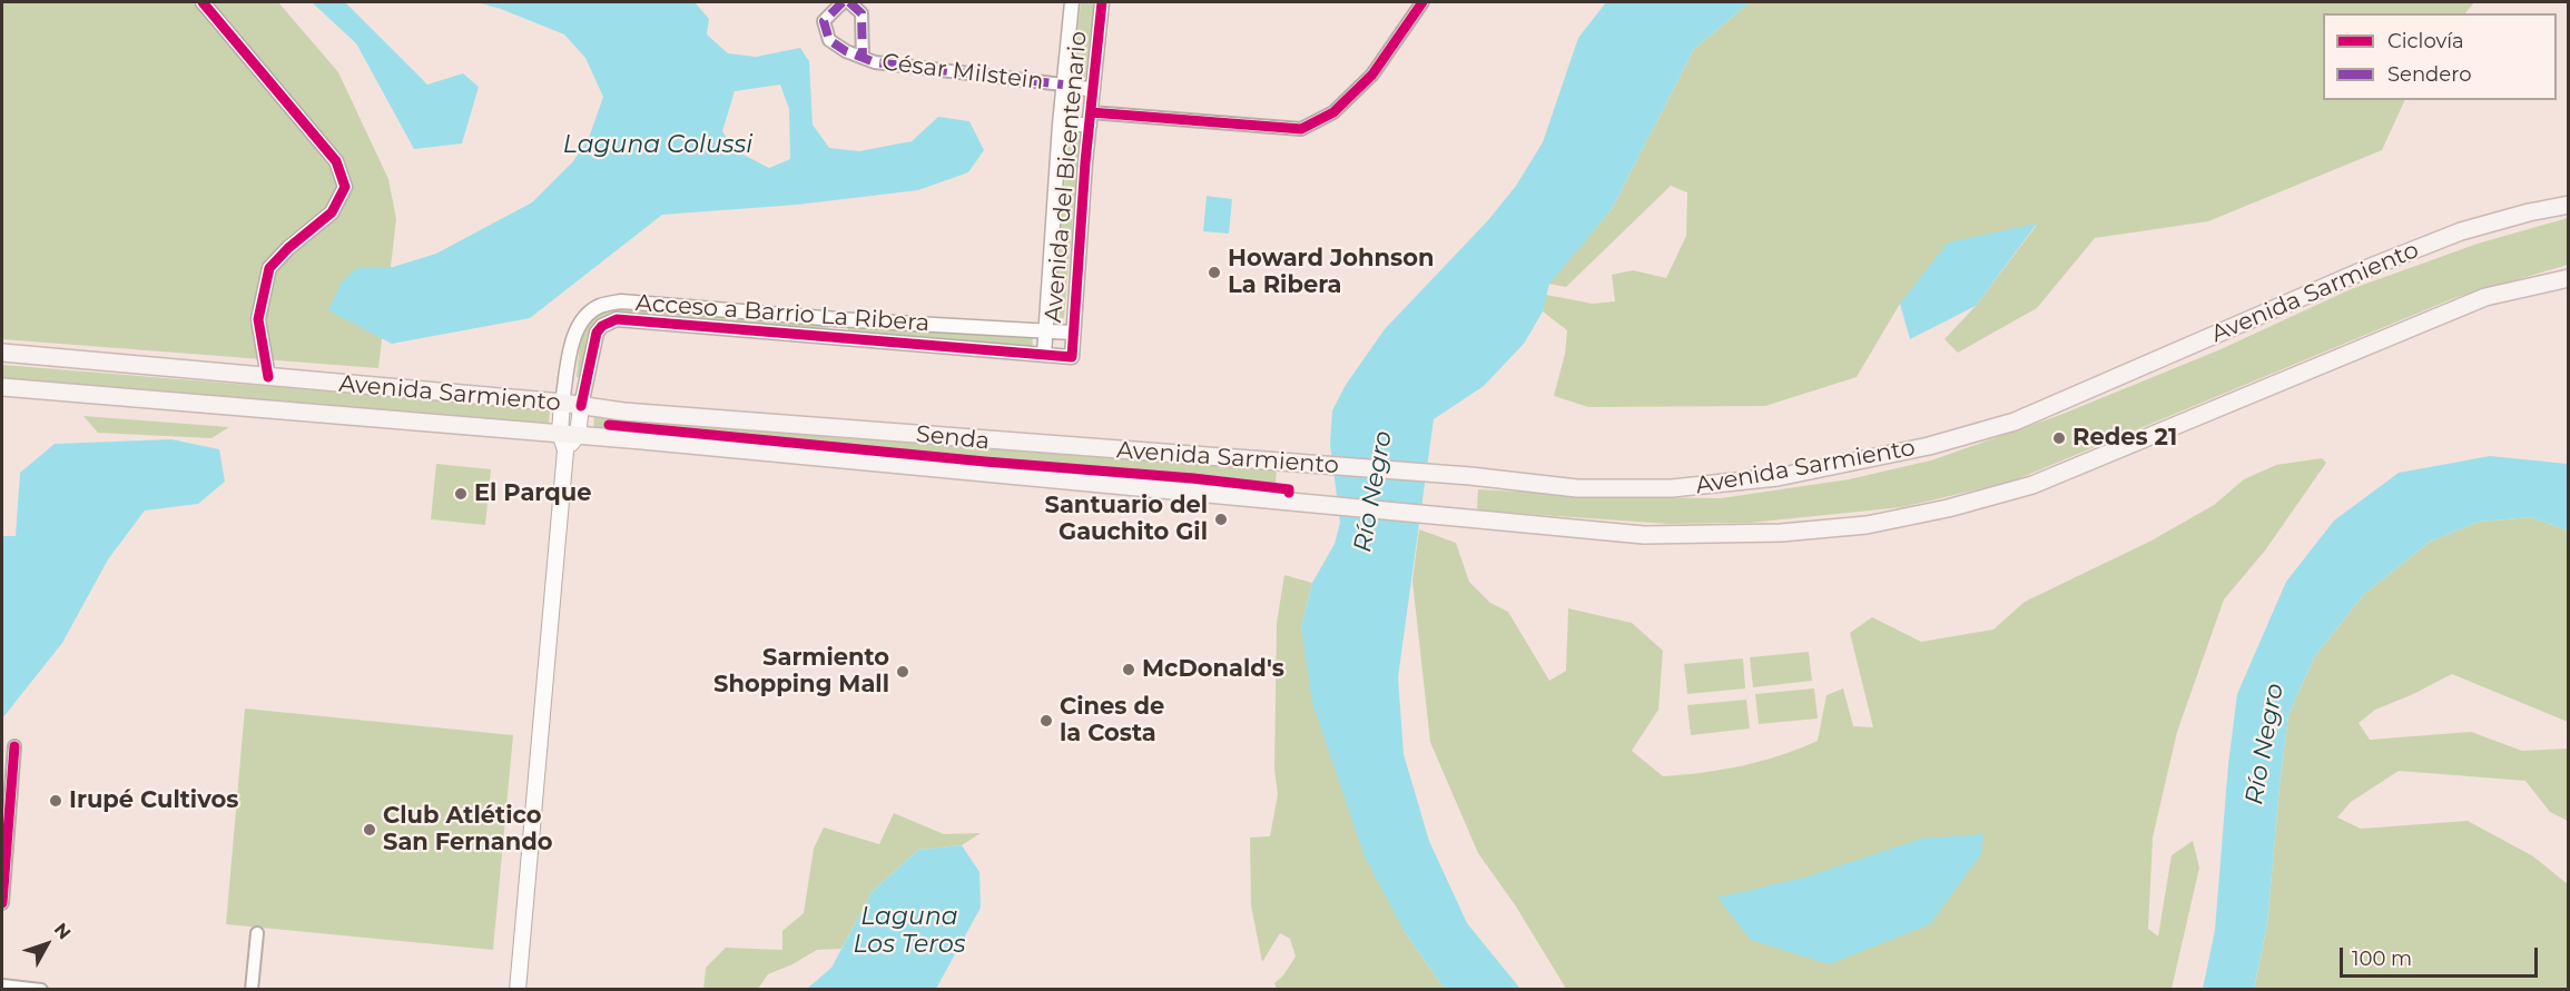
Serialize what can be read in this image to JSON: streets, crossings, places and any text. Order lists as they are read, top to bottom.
{
  "streets": {
    "main road": ["Avenida Sarmiento"],
    "street": ["César Milstein", "Avenida del Bicentenario", "Acceso a Barrio La Ribera"],
    "cycle path": ["Senda"]
  },
  "crossings": [
    ["César Milstein", "Avenida del Bicentenario"],
    ["Avenida del Bicentenario", "Acceso a Barrio La Ribera"],
    ["Avenida Sarmiento", "Acceso a Barrio La Ribera"]
  ],
  "water": ["Laguna Colussi", "Río Negro", "Laguna Los Teros"],
  "places": [
    "Howard Johnson La Ribera",
    "Redes 21",
    "El Parque",
    "Santuario del Gauchito Gil",
    "McDonald's",
    "Sarmiento Shopping Mall",
    "Cines de la Costa",
    "Irupé Cultivos",
    "Club Atlético San Fernando"
  ],
  "legend": ["Ciclovía", "Sendero"],
  "scale_bar": "100 m",
  "north": "top right"
}
